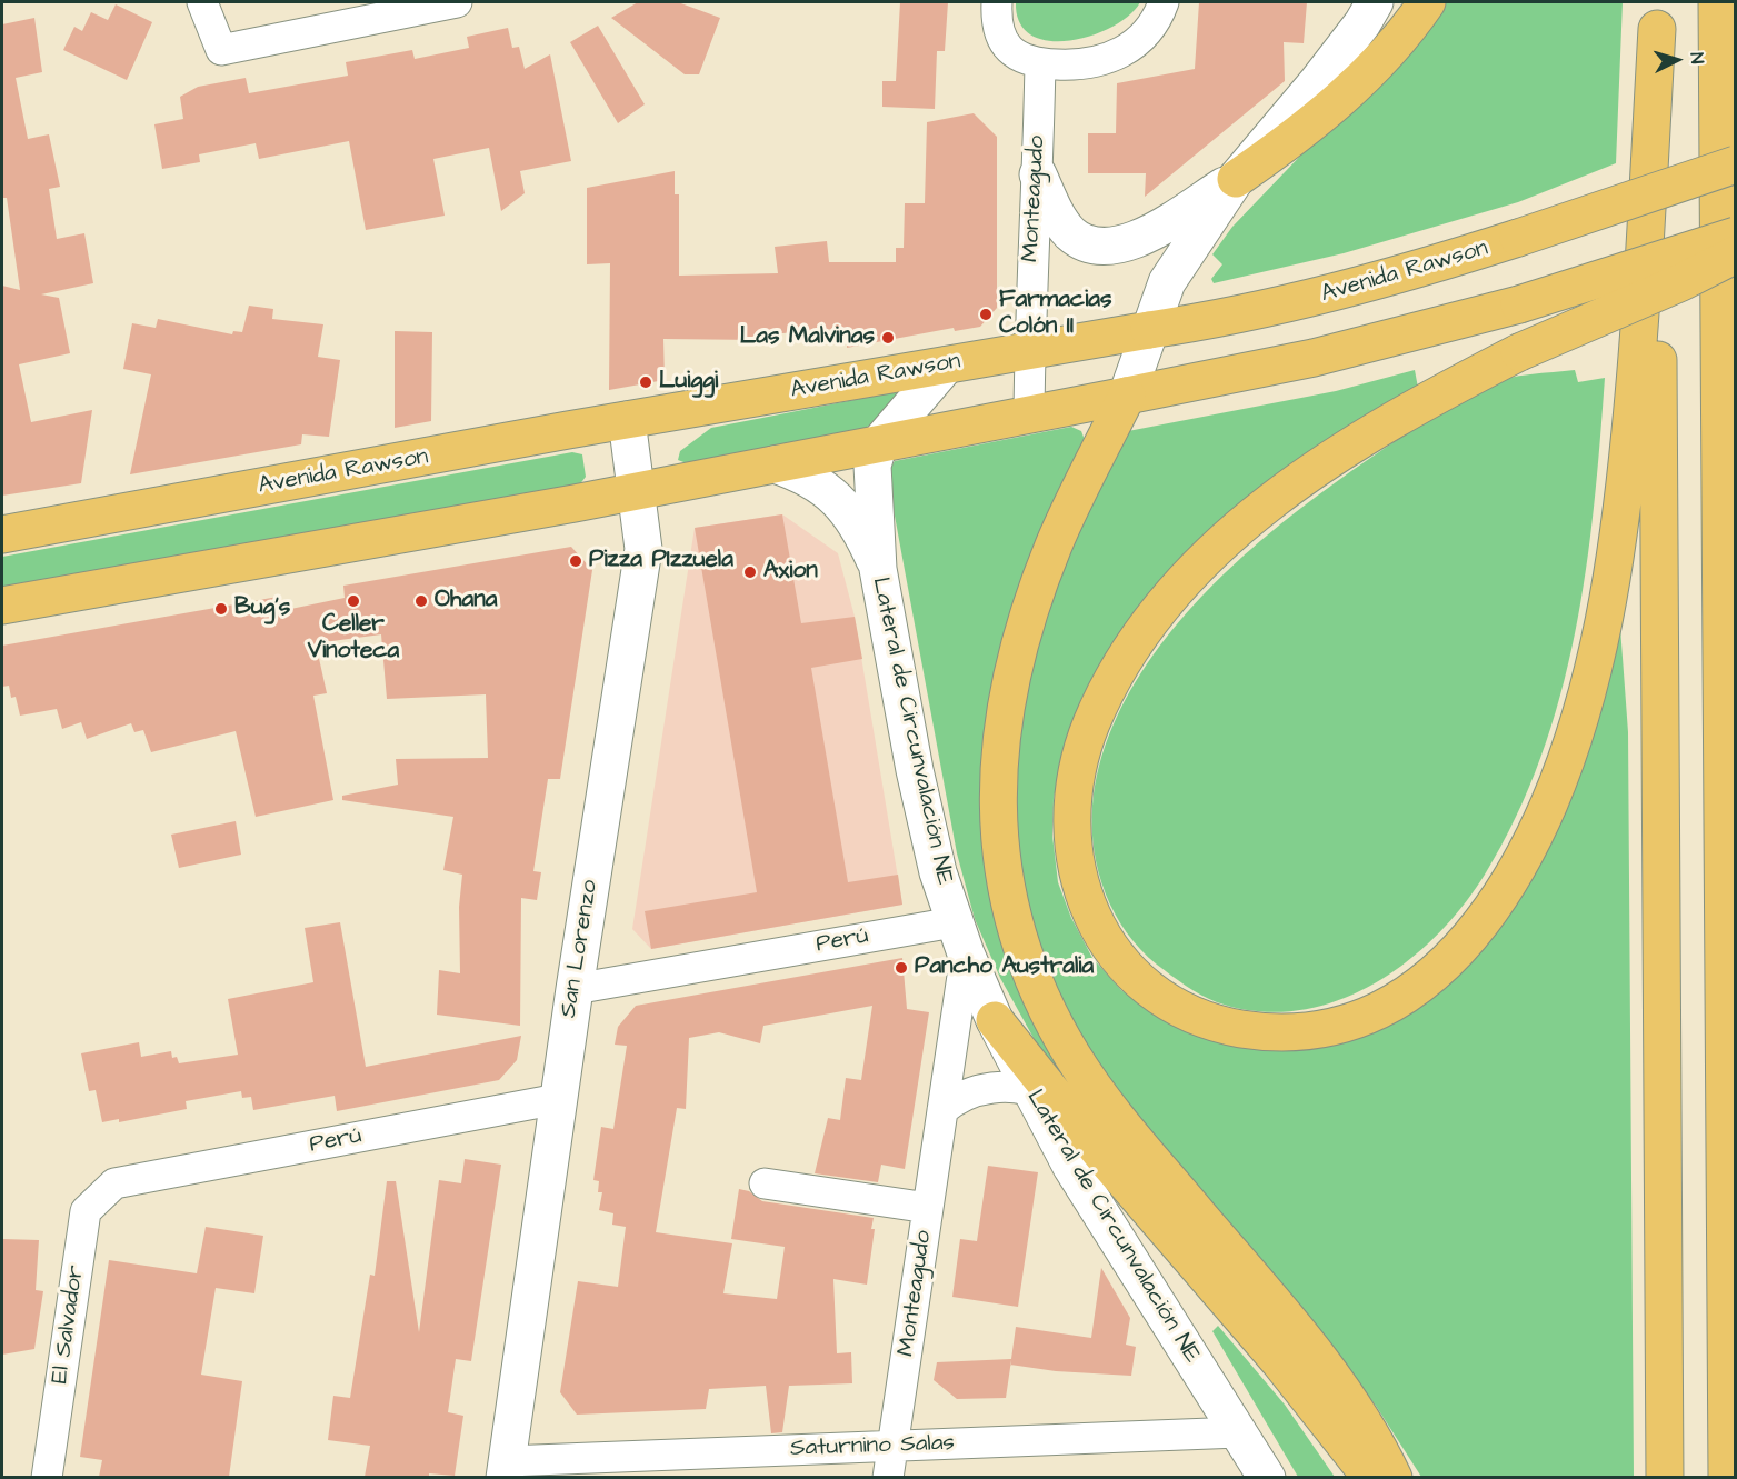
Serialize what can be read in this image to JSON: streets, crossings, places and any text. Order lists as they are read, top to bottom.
{
  "streets": {
    "main road": ["Avenida Rawson"],
    "street": [
      "Monteagudo",
      "Lateral de Circunvalación NE",
      "Perú",
      "San Lorenzo",
      "El Salvador",
      "Saturnino Salas"
    ]
  },
  "crossings": [
    ["Monteagudo", "Avenida Rawson"],
    ["Monteagudo", "Lateral de Circunvalación NE"],
    ["Monteagudo", "Perú"],
    ["Monteagudo", "Saturnino Salas"],
    ["Avenida Rawson", "San Lorenzo"],
    ["Lateral de Circunvalación NE", "Perú"],
    ["Lateral de Circunvalación NE", "Saturnino Salas"],
    ["Perú", "San Lorenzo"],
    ["Perú", "El Salvador"],
    ["San Lorenzo", "Saturnino Salas"]
  ],
  "places": [
    "Farmacias Colón II",
    "Las Malvinas",
    "Luiggi",
    "Pizza PIzzuela",
    "Axion",
    "Celler Vinoteca",
    "Ohana",
    "Bug's",
    "Pancho Australia"
  ],
  "north": "right"
}
